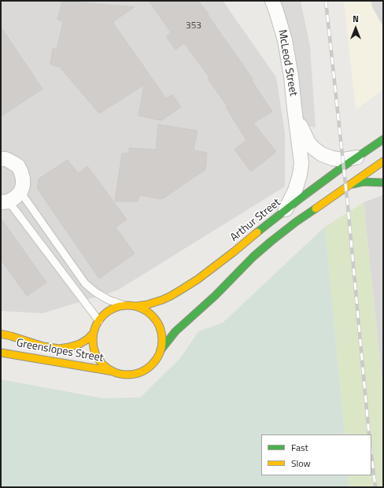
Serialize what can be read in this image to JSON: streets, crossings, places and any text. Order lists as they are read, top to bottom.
{
  "streets": {
    "street": ["McLeod Street", "Arthur Street", "Greenslopes Street"]
  },
  "crossings": [
    ["McLeod Street", "Arthur Street"],
    ["Arthur Street", "Greenslopes Street"]
  ],
  "house_numbers": ["353"],
  "legend": ["Fast", "Slow"],
  "north": "top"
}
